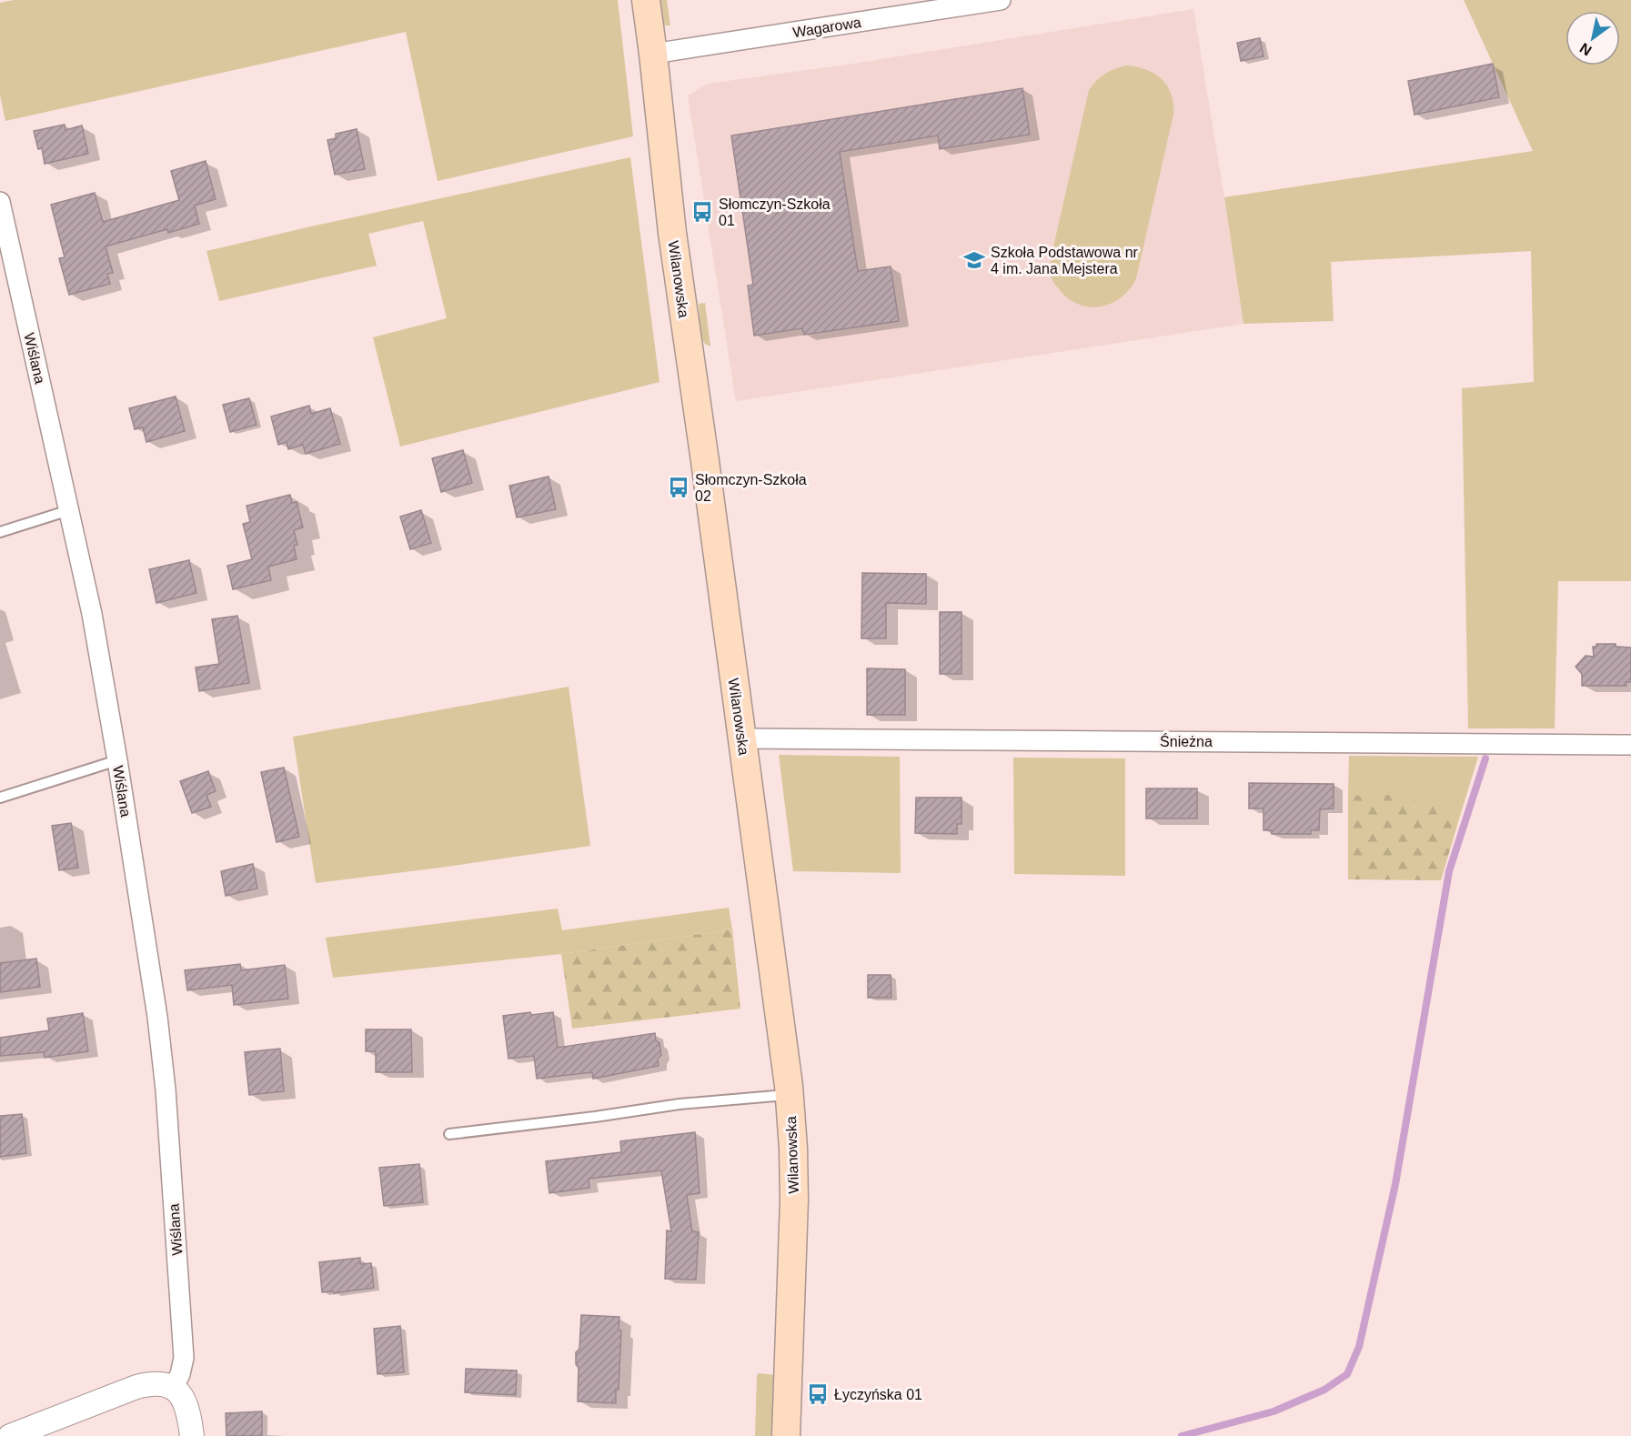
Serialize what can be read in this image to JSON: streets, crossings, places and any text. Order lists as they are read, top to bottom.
{
  "streets": {
    "main road": ["Wilanowska"],
    "street": ["Wagarowa", "Wiślana", "Śnieżna"]
  },
  "crossings": [
    ["Wagarowa", "Wilanowska"],
    ["Wilanowska", "Śnieżna"]
  ],
  "places": {
    "bus stop": ["Słomczyn-Szkoła 01", "Słomczyn-Szkoła 02", "Łyczyńska 01"],
    "school or university": ["Szkoła Podstawowa nr 4 im. Jana Mejstera"]
  },
  "north": "bottom left"
}
